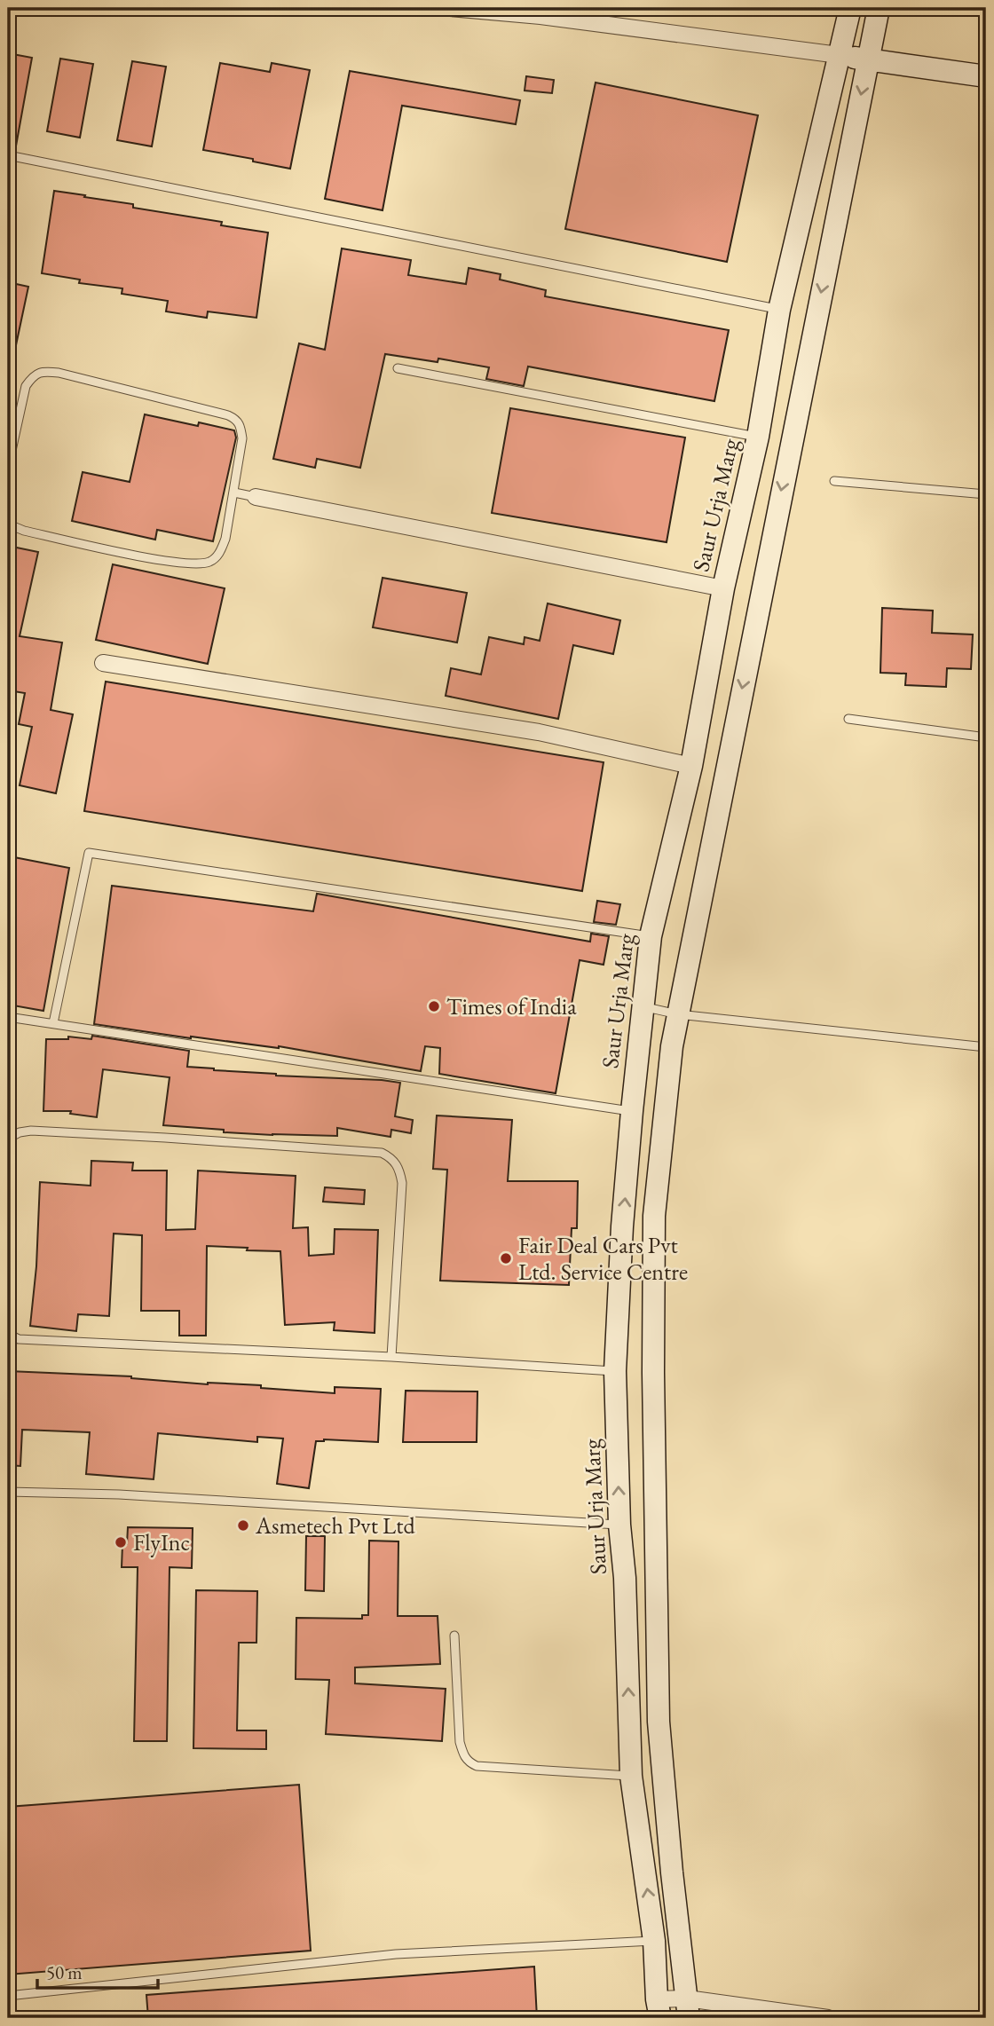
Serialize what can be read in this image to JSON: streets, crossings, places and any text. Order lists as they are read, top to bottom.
{
  "streets": {
    "street": ["Saur Urja Marg"]
  },
  "places": [
    "Times of India",
    "Fair Deal Cars Pvt Ltd. Service Centre",
    "Asmetech Pvt Ltd",
    "FlyInc"
  ],
  "scale_bar": "50 m"
}
